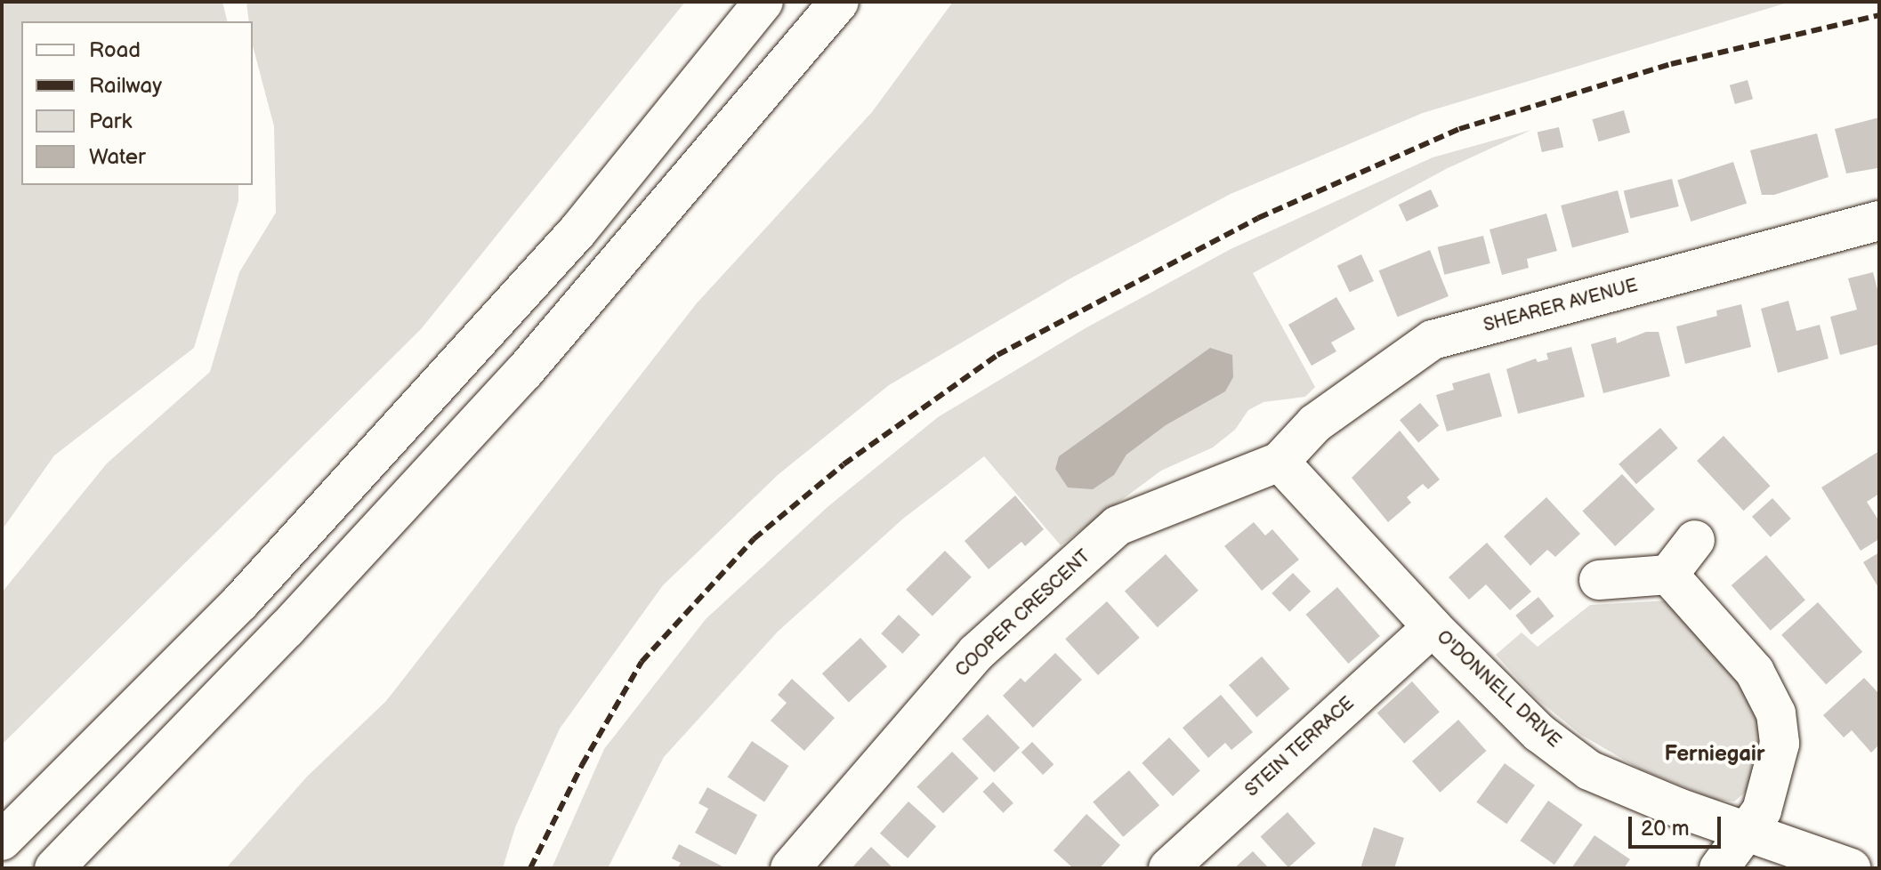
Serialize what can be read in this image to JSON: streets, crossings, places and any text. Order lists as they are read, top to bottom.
{
  "streets": {
    "main road": [
      "SHEARER AVENUE",
      "COOPER CRESCENT",
      "O'DONNELL DRIVE",
      "STEIN TERRACE"
    ]
  },
  "crossings": [
    ["SHEARER AVENUE", "COOPER CRESCENT"],
    ["SHEARER AVENUE", "O'DONNELL DRIVE"],
    ["COOPER CRESCENT", "O'DONNELL DRIVE"],
    ["O'DONNELL DRIVE", "STEIN TERRACE"]
  ],
  "districts": ["Ferniegair"],
  "legend": [
    "Road",
    "Railway",
    "Park",
    "Water"
  ],
  "scale_bar": "20 m"
}
